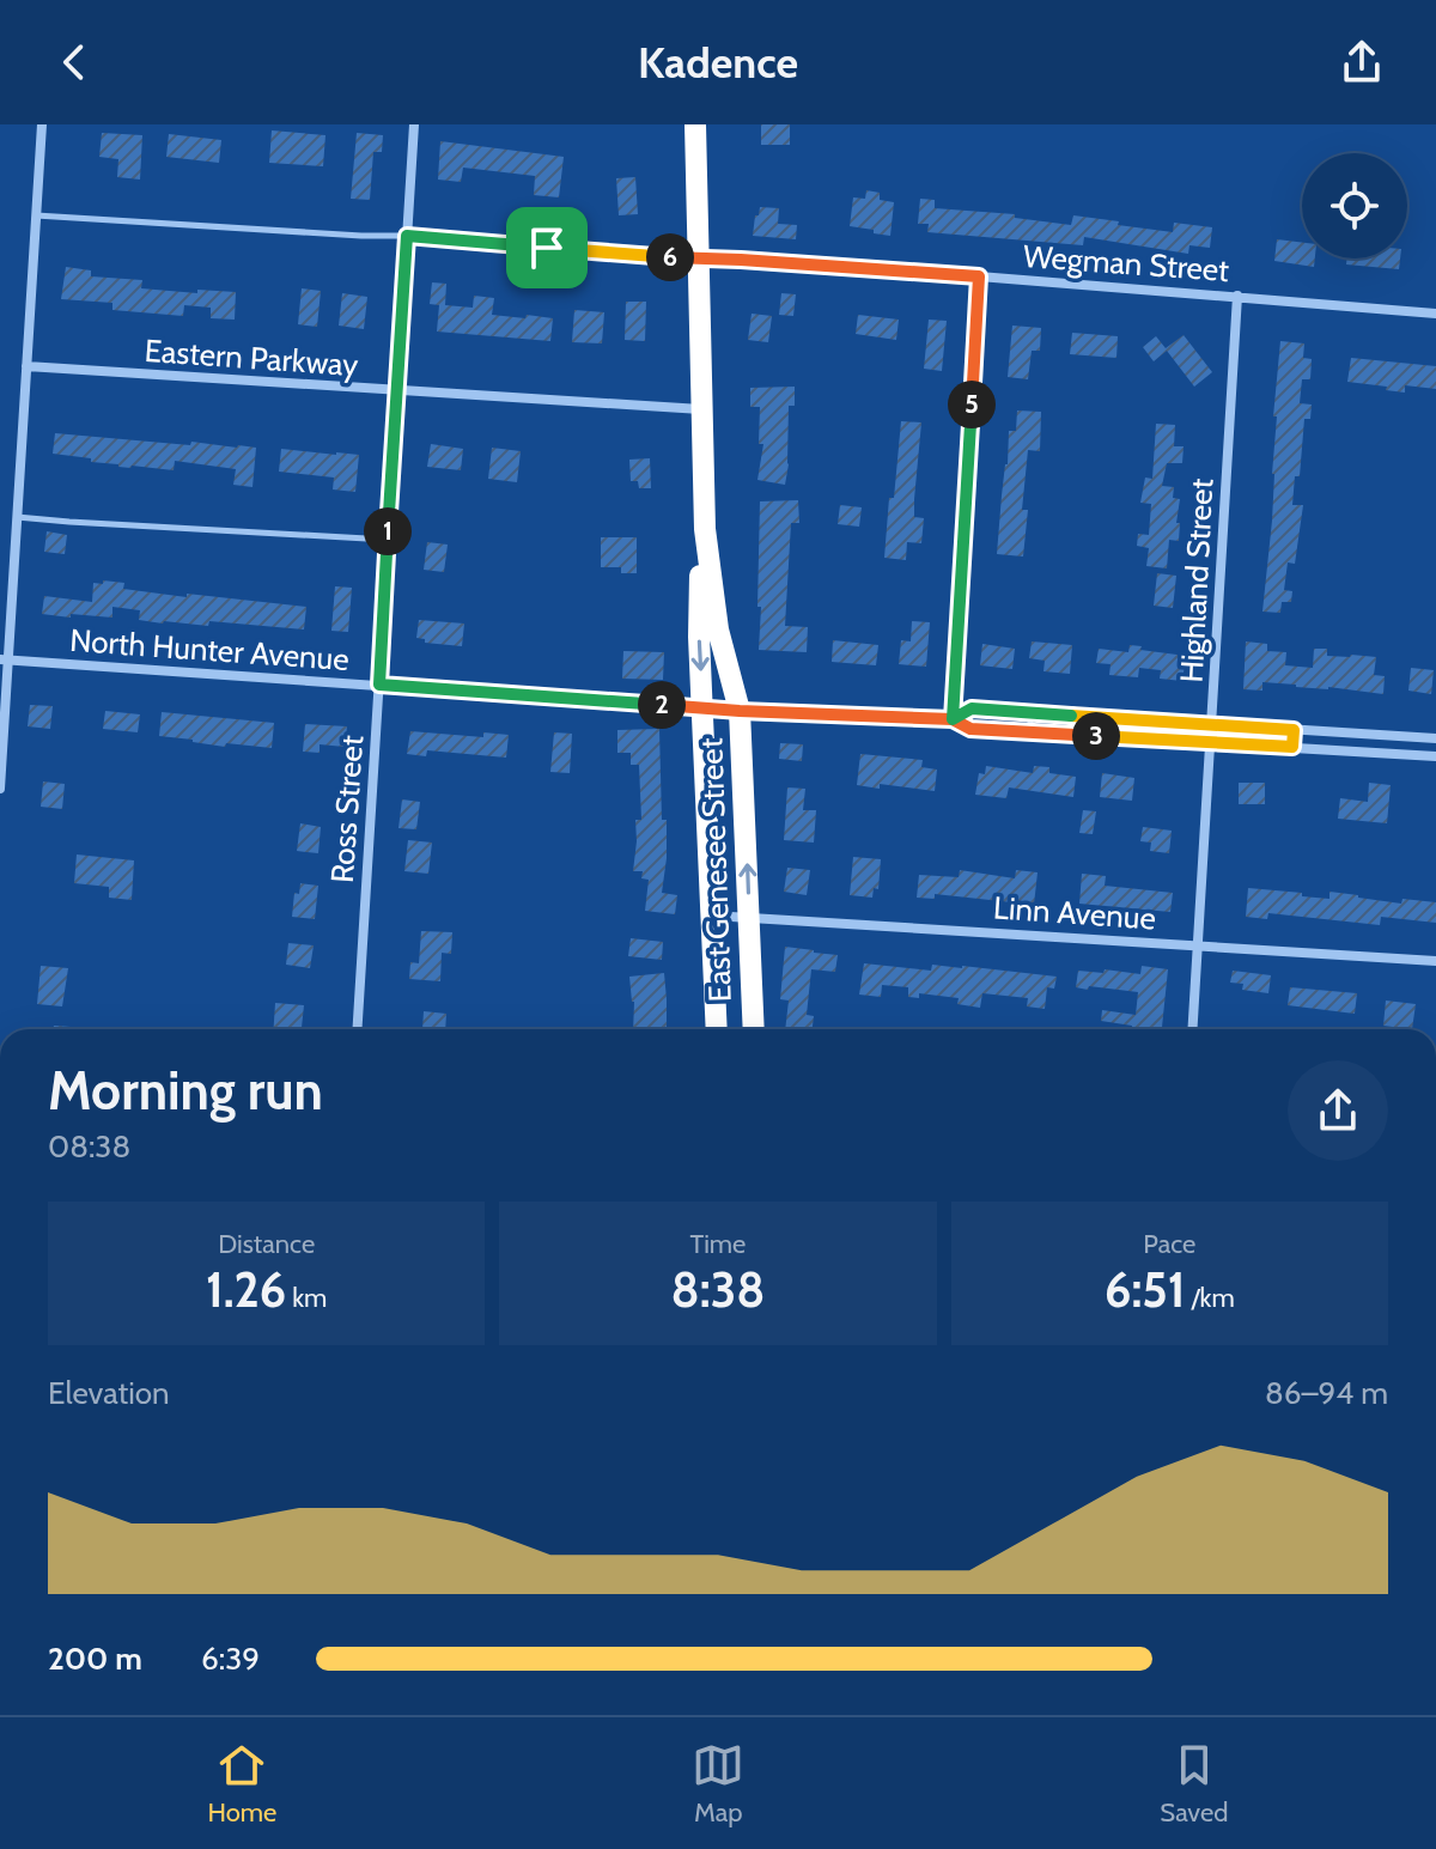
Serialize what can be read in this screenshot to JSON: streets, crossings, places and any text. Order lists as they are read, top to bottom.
{
  "streets": {
    "highway": ["East Genesee Street"],
    "street": [
      "Wegman Street",
      "Eastern Parkway",
      "Highland Street",
      "North Hunter Avenue",
      "Ross Street",
      "Linn Avenue"
    ]
  },
  "crossings": [
    ["Wegman Street", "Highland Street"],
    ["Wegman Street", "East Genesee Street"],
    ["Eastern Parkway", "Ross Street"],
    ["Eastern Parkway", "East Genesee Street"],
    ["Highland Street", "Linn Avenue"],
    ["North Hunter Avenue", "Ross Street"],
    ["North Hunter Avenue", "East Genesee Street"],
    ["East Genesee Street", "Linn Avenue"]
  ],
  "page": {
    "header": "Kadence",
    "pins": [
      "6",
      "5",
      "1",
      "2",
      "3"
    ],
    "heading": ["Morning run", "08:38"],
    "stats": [
      ["Distance", "1.26 km"],
      ["Time", "8:38"],
      ["Pace", "6:51 /km"]
    ],
    "chart": ["Elevation", "86–94 m"],
    "list": [
      {
        "name": "200 m",
        "note": "6:39"
      }
    ],
    "tabs": ["Home", "Map", "Saved"]
  }
}
